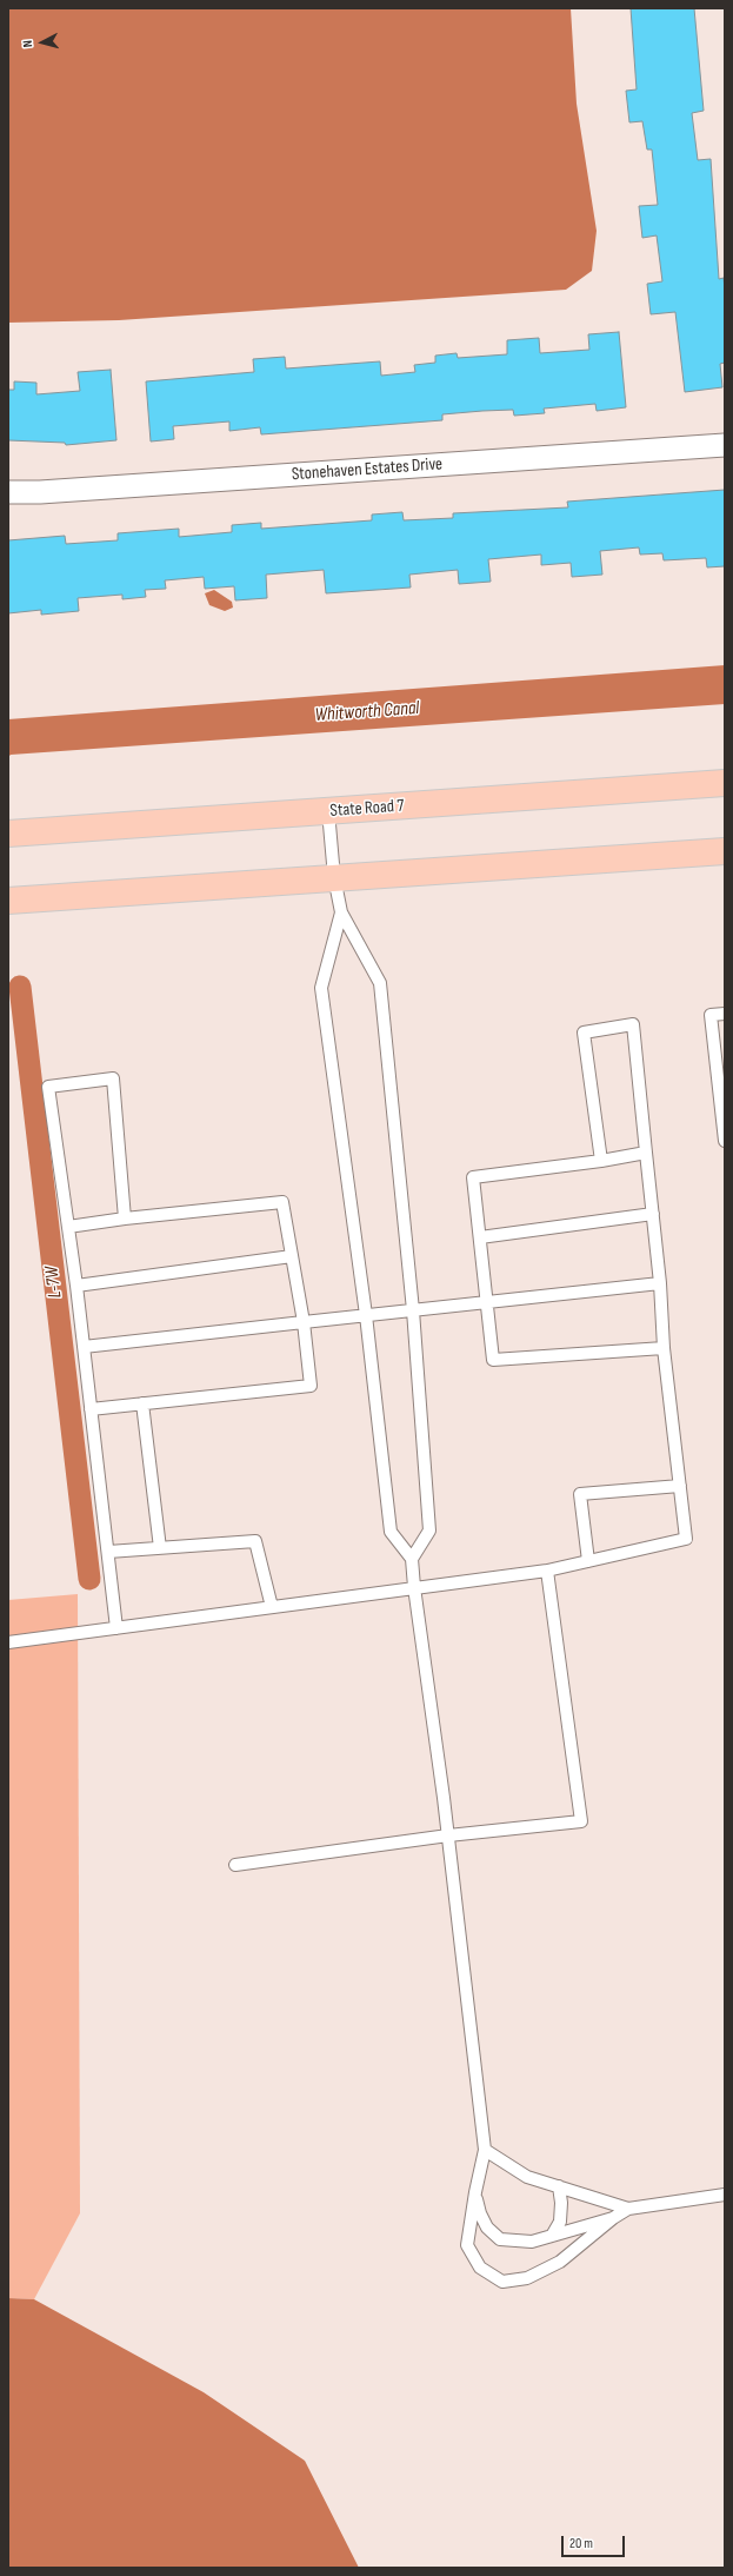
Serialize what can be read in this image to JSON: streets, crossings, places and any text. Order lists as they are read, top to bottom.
{
  "streets": {
    "main road": ["State Road 7"],
    "street": ["Stonehaven Estates Drive"]
  },
  "water": ["Whitworth Canal", "L-7W"],
  "scale_bar": "20 m",
  "north": "left"
}
